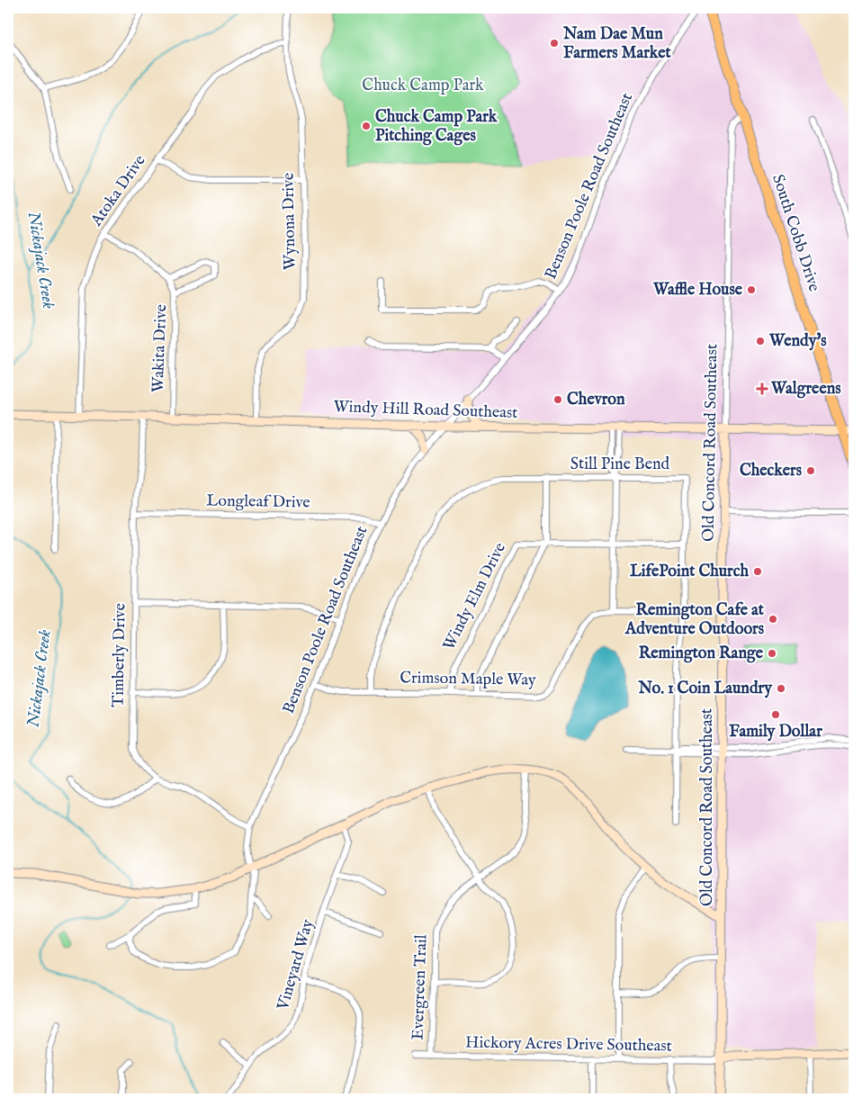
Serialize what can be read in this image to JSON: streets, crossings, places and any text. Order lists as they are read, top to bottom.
{
  "streets": {
    "main road": ["South Cobb Drive"],
    "street": [
      "Benson Poole Road Southeast",
      "Atoka Drive",
      "Wynona Drive",
      "Wakita Drive",
      "Windy Hill Road Southeast",
      "Old Concord Road Southeast",
      "Still Pine Bend",
      "Longleaf Drive",
      "Windy Elm Drive",
      "Timberly Drive",
      "Crimson Maple Way",
      "Vineyard Way",
      "Evergreen Trail",
      "Hickory Acres Drive Southeast"
    ]
  },
  "crossings": [
    ["Benson Poole Road Southeast", "Windy Hill Road Southeast"],
    ["Benson Poole Road Southeast", "Longleaf Drive"],
    ["Benson Poole Road Southeast", "Crimson Maple Way"],
    ["Atoka Drive", "Wynona Drive"],
    ["Atoka Drive", "Wakita Drive"],
    ["Atoka Drive", "Windy Hill Road Southeast"],
    ["Wynona Drive", "Windy Hill Road Southeast"],
    ["South Cobb Drive", "Windy Hill Road Southeast"],
    ["South Cobb Drive", "Old Concord Road Southeast"],
    ["Wakita Drive", "Windy Hill Road Southeast"],
    ["Windy Hill Road Southeast", "Old Concord Road Southeast"],
    ["Windy Hill Road Southeast", "Timberly Drive"],
    ["Old Concord Road Southeast", "Hickory Acres Drive Southeast"],
    ["Still Pine Bend", "Windy Elm Drive"],
    ["Still Pine Bend", "Crimson Maple Way"],
    ["Longleaf Drive", "Timberly Drive"],
    ["Windy Elm Drive", "Crimson Maple Way"],
    ["Evergreen Trail", "Hickory Acres Drive Southeast"]
  ],
  "water": ["Nickajack Creek"],
  "parks": ["Chuck Camp Park"],
  "places": {
    "other": [
      "Nam Dae Mun Farmers Market",
      "Chuck Camp Park Pitching Cages",
      "Waffle House",
      "Wendy's",
      "Chevron",
      "Checkers",
      "LifePoint Church",
      "Remington Cafe at Adventure Outdoors",
      "Remington Range",
      "No. 1 Coin Laundry",
      "Family Dollar"
    ],
    "health": ["Walgreens"]
  }
}
